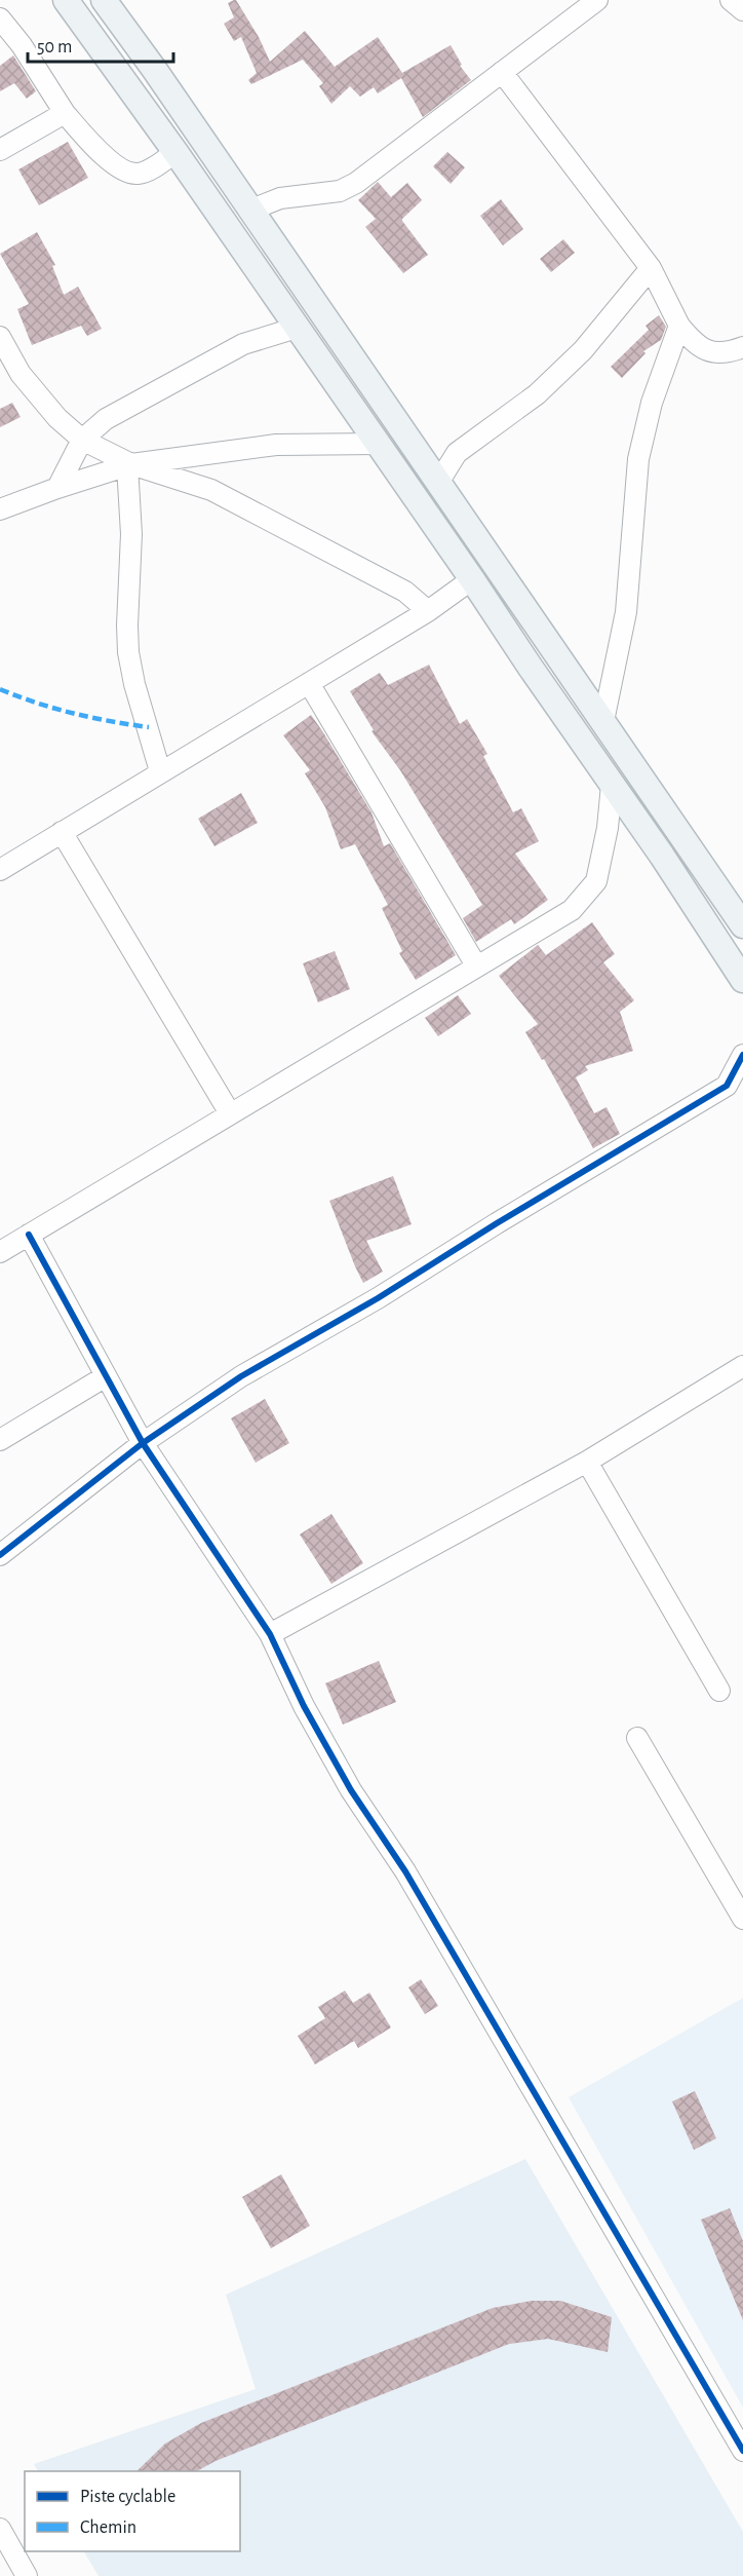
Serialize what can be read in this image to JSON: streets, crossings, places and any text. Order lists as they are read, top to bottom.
{
  "legend": ["Piste cyclable", "Chemin"],
  "scale_bar": "50 m"
}
